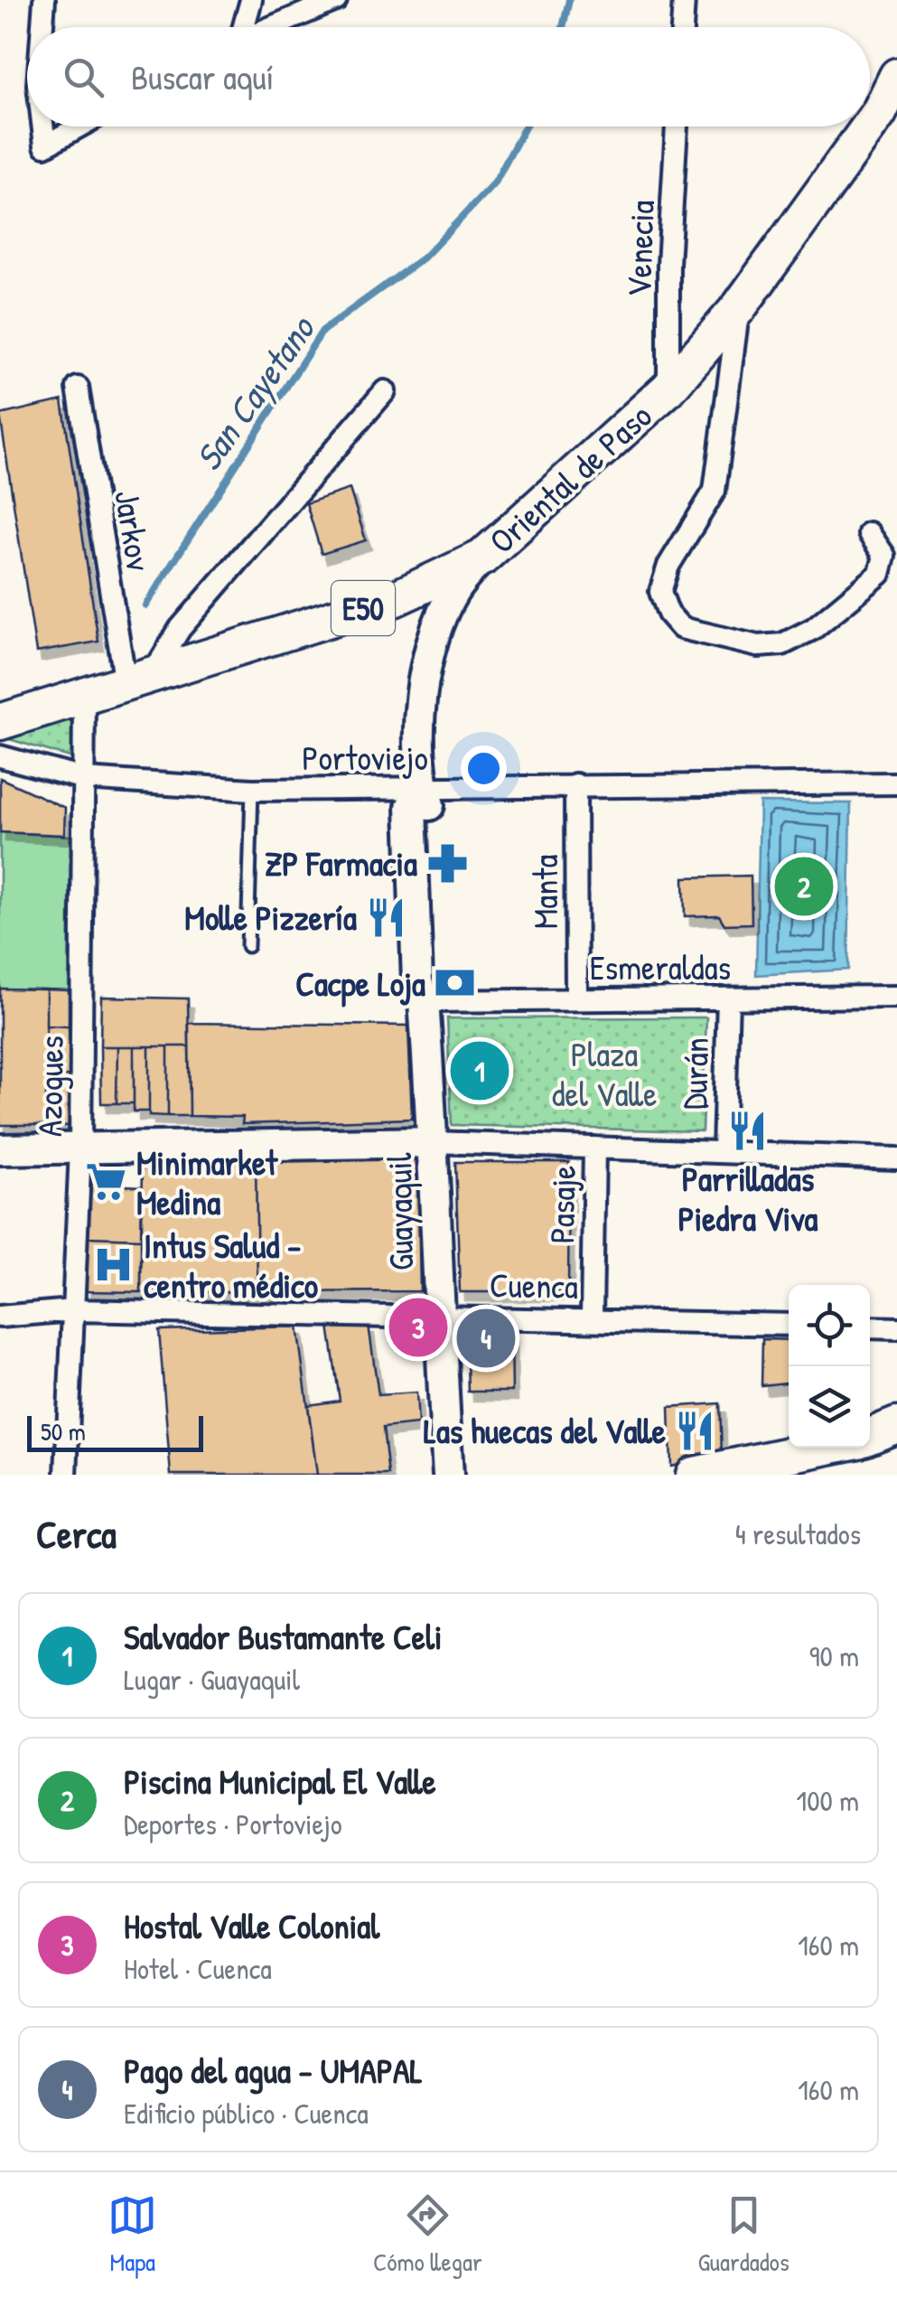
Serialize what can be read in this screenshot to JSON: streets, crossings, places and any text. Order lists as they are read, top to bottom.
{
  "streets": {
    "main road": ["Oriental de Paso", "E50", "Guayaquil"],
    "street": [
      "Venecia",
      "Jarkov",
      "Portoviejo",
      "Manta",
      "Esmeraldas",
      "Durán",
      "Azogues",
      "Pasaje",
      "Cuenca"
    ]
  },
  "crossings": [
    ["Venecia", "Oriental de Paso"],
    ["Oriental de Paso", "Jarkov"],
    ["Oriental de Paso", "Azogues"],
    ["Oriental de Paso", "Guayaquil"],
    ["Portoviejo", "Manta"],
    ["Portoviejo", "Azogues"],
    ["Portoviejo", "Guayaquil"],
    ["Manta", "Esmeraldas"],
    ["Esmeraldas", "Durán"],
    ["Esmeraldas", "Guayaquil"],
    ["Azogues", "Cuenca"],
    ["Pasaje", "Cuenca"],
    ["Guayaquil", "Cuenca"]
  ],
  "water": ["San Cayetano"],
  "parks": ["Plaza del Valle"],
  "places": {
    "pharmacy": ["ZP Farmacia"],
    "restaurant": ["Molle Pizzería", "Parrilladas Piedra Viva", "Las huecas del Valle"],
    "bank": ["Cacpe Loja"],
    "supermarket": ["Minimarket Medina"],
    "hospital": ["Intus Salud - centro médico"]
  },
  "scale_bar": "50 m",
  "page": {
    "search": "Buscar aquí",
    "pins": [
      "2",
      "1",
      "3",
      "4"
    ],
    "scale": "50 m",
    "heading": ["Cerca", "4 resultados"],
    "list": [
      {
        "mark": "1",
        "name": "Salvador Bustamante Celi",
        "note": "Lugar · Guayaquil",
        "value": "90 m"
      },
      {
        "mark": "2",
        "name": "Piscina Municipal El Valle",
        "note": "Deportes · Portoviejo",
        "value": "100 m"
      },
      {
        "mark": "3",
        "name": "Hostal Valle Colonial",
        "note": "Hotel · Cuenca",
        "value": "160 m"
      },
      {
        "mark": "4",
        "name": "Pago del agua - UMAPAL",
        "note": "Edificio público · Cuenca",
        "value": "160 m"
      }
    ],
    "nav": ["Mapa", "Cómo llegar", "Guardados"]
  }
}
